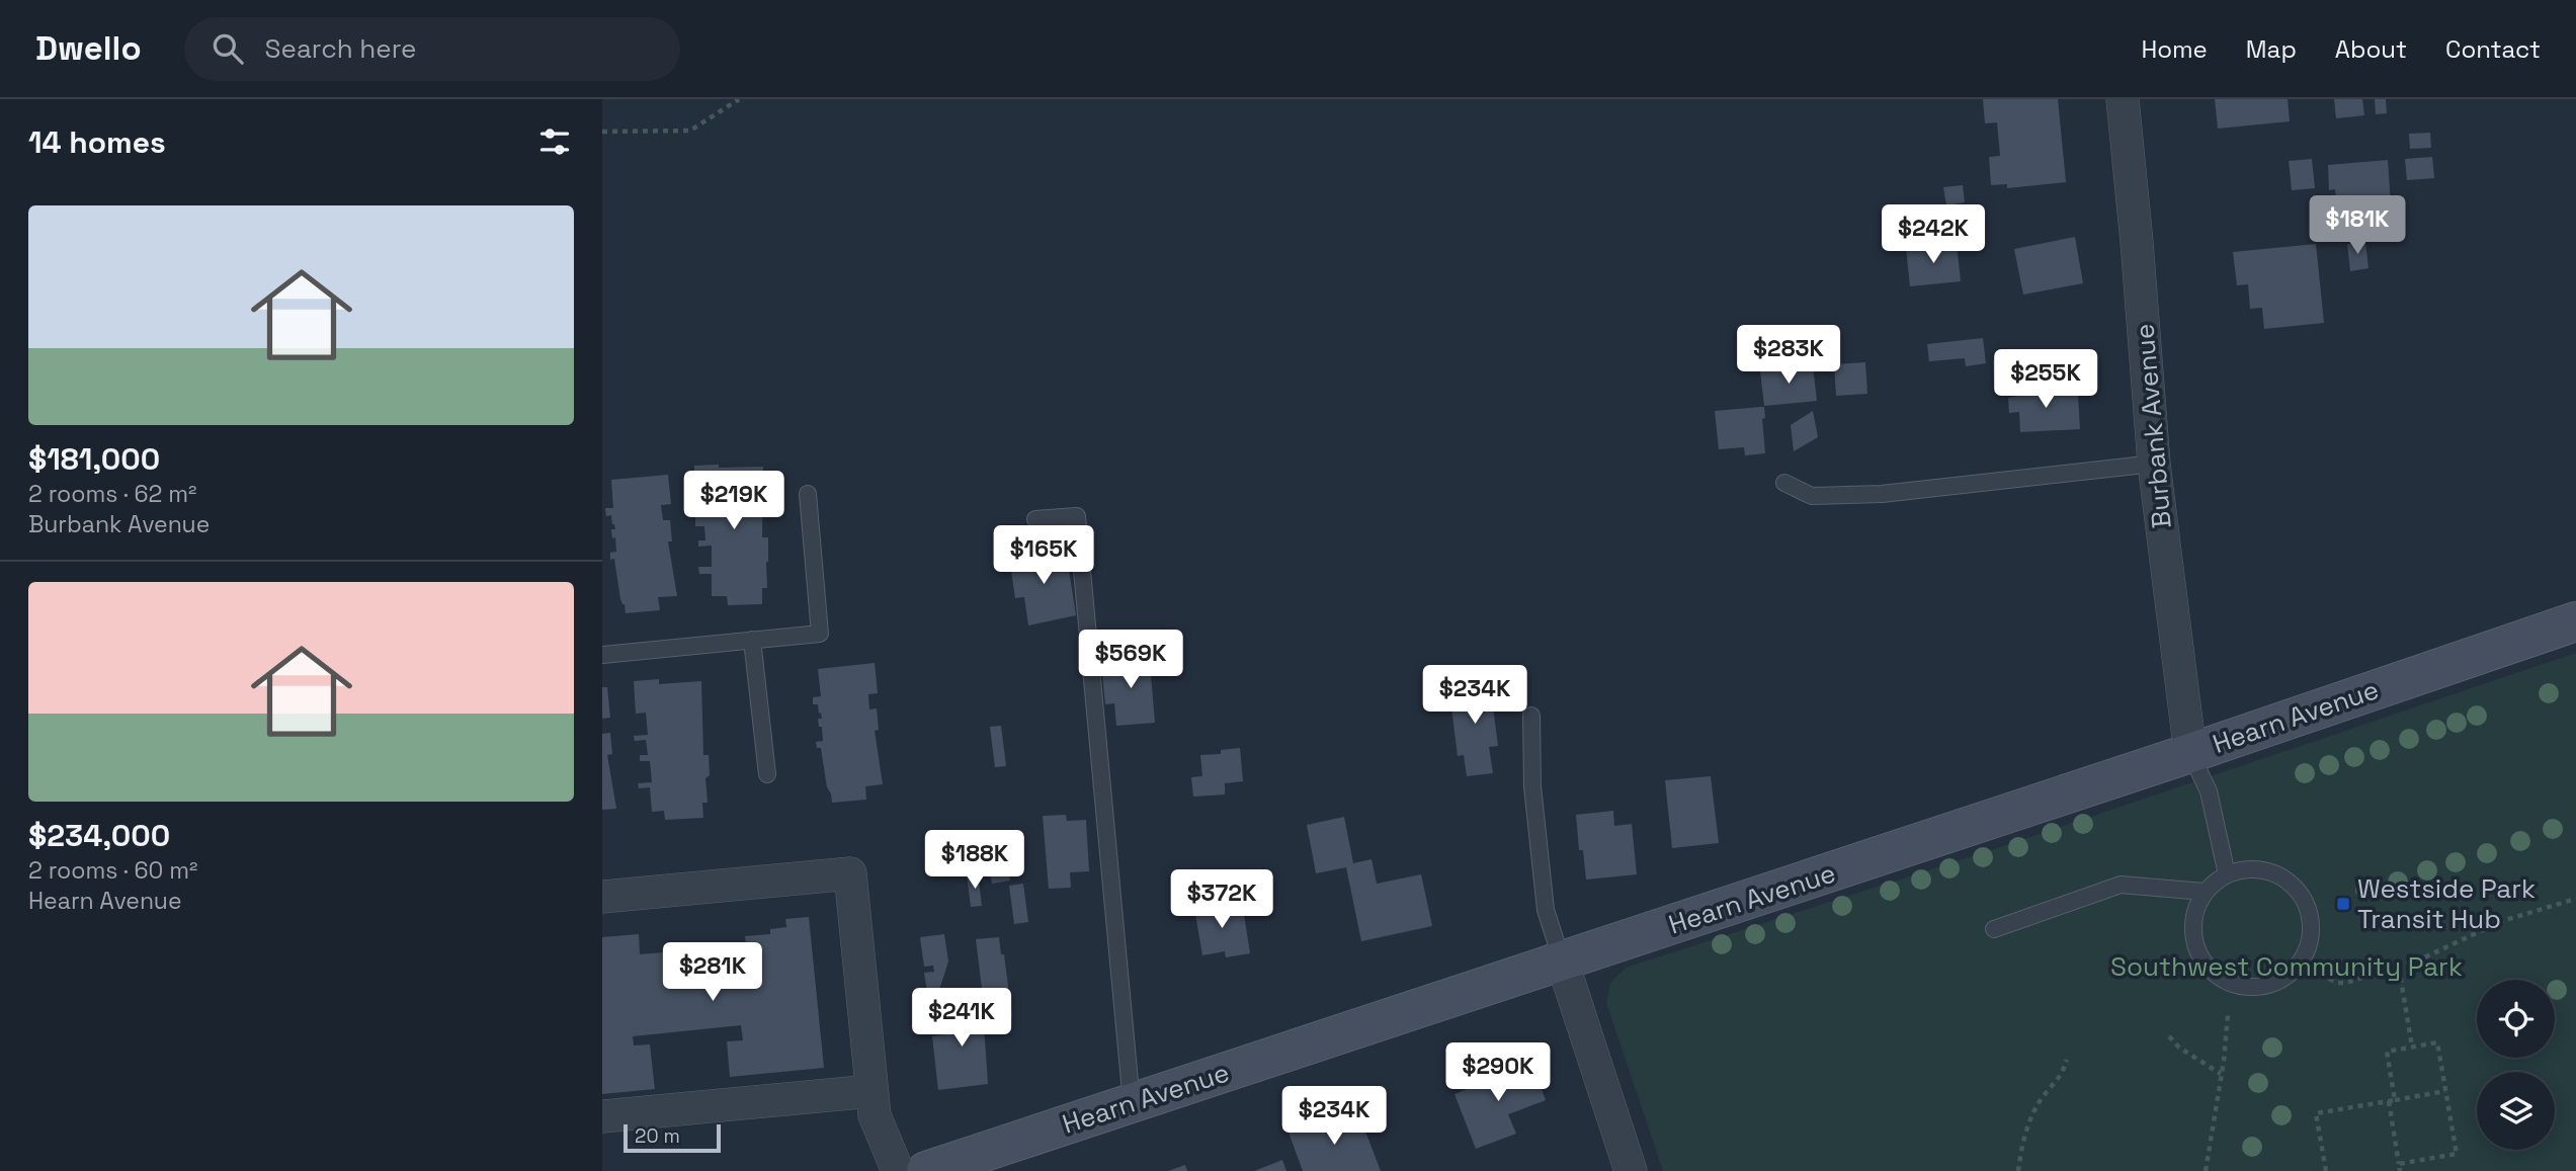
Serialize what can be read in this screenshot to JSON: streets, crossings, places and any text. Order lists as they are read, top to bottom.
{
  "streets": {
    "main road": ["Hearn Avenue"],
    "street": ["Burbank Avenue"]
  },
  "crossings": [
    ["Burbank Avenue", "Hearn Avenue"]
  ],
  "parks": ["Southwest Community Park"],
  "places": {
    "transit": ["Westside Park Transit Hub"]
  },
  "scale_bar": "20 m",
  "page": {
    "header": "Dwello",
    "search": "Search here",
    "nav": [
      "Home",
      "Map",
      "About",
      "Contact"
    ],
    "heading": "14 homes",
    "list": [
      {
        "name": "$181,000",
        "note": "2 rooms · 62 m² · Burbank Avenue"
      },
      {
        "name": "$234,000",
        "note": "2 rooms · 60 m² · Hearn Avenue"
      }
    ],
    "price": [
      "$181K",
      "$242K",
      "$283K",
      "$255K",
      "$219K",
      "$165K",
      "$569K",
      "$234K",
      "$188K",
      "$372K",
      "$281K",
      "$241K",
      "$290K",
      "$234K"
    ],
    "scale": "20 m"
  }
}
